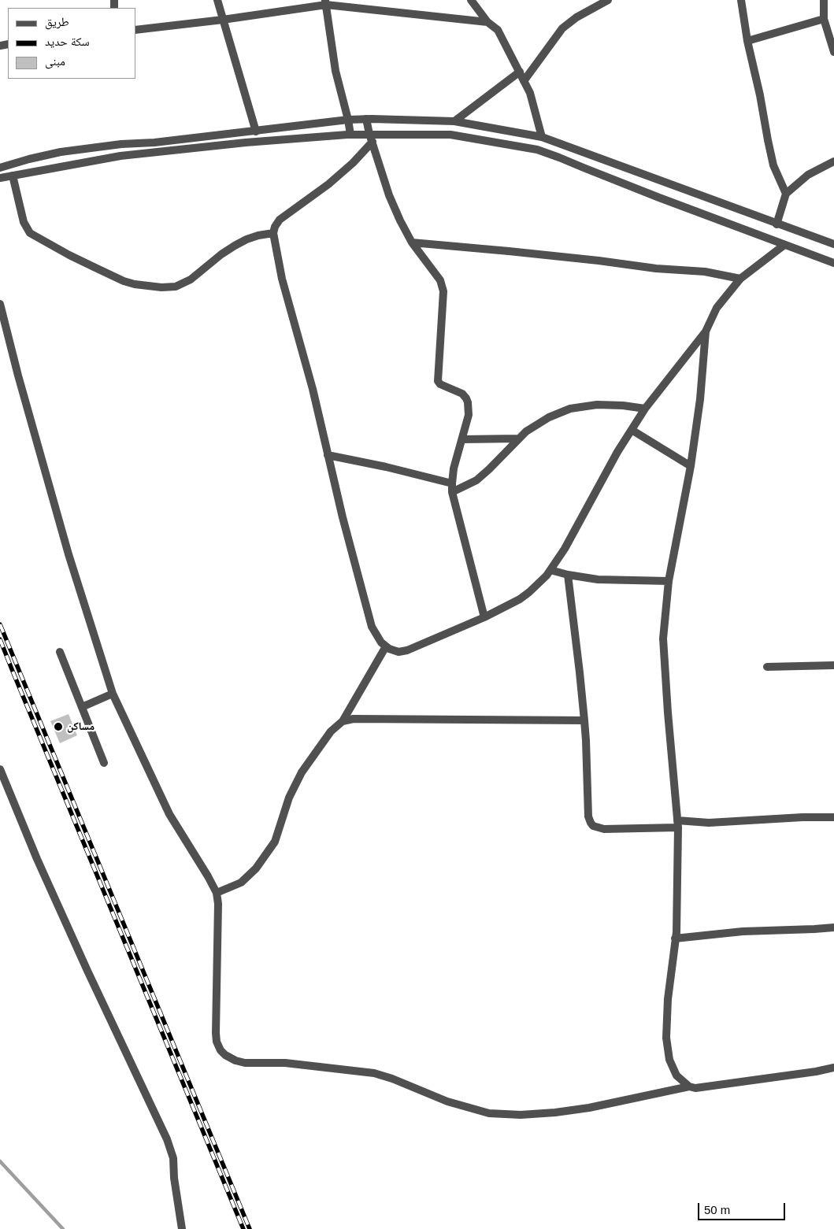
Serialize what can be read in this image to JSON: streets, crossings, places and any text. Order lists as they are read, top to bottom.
{
  "places": ["مساكن"],
  "legend": ["طريق", "سكة حديد", "مبنى"],
  "scale_bar": "50 m"
}
